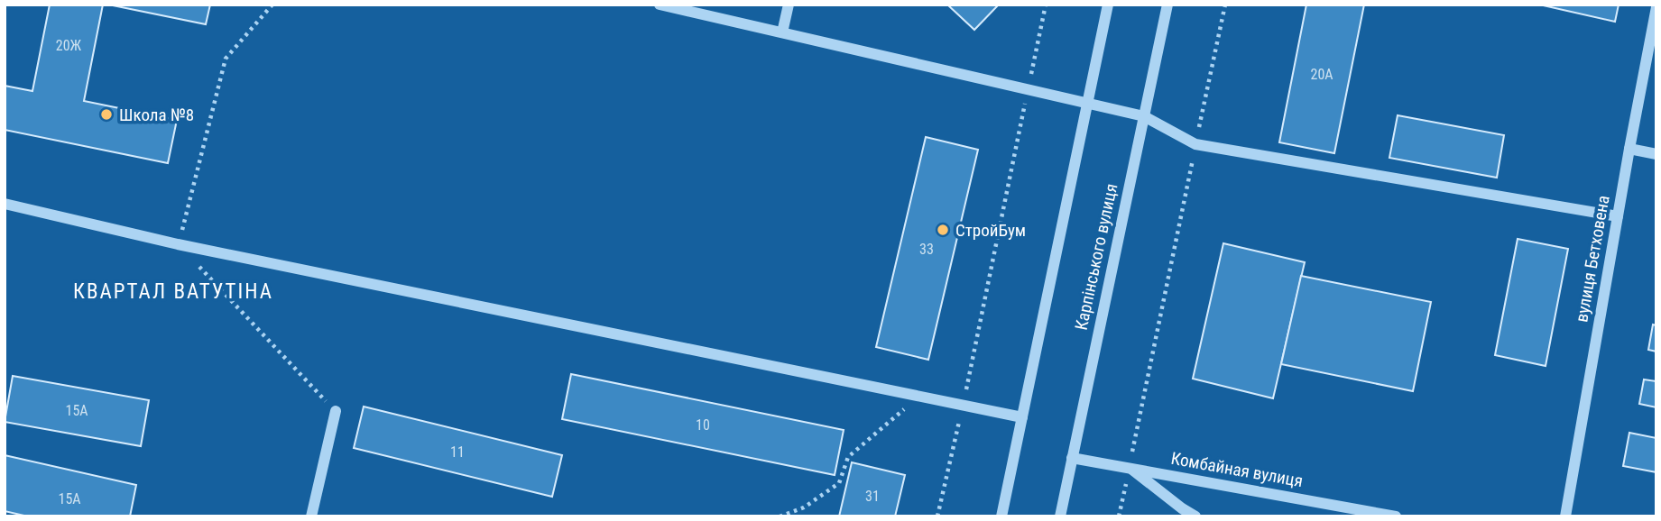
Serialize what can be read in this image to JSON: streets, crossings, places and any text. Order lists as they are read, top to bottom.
{
  "streets": {
    "street": ["Карпінського вулиця", "вулиця Бетховена", "Комбайная вулиця"]
  },
  "crossings": [
    ["Карпінського вулиця", "Комбайная вулиця"]
  ],
  "districts": ["КВАРТАЛ ВАТУТІНА"],
  "places": ["Школа №8", "СтройБум"],
  "house_numbers": [
    "20Ж",
    "20А",
    "33",
    "15А",
    "10",
    "11",
    "31",
    "15А"
  ]
}
